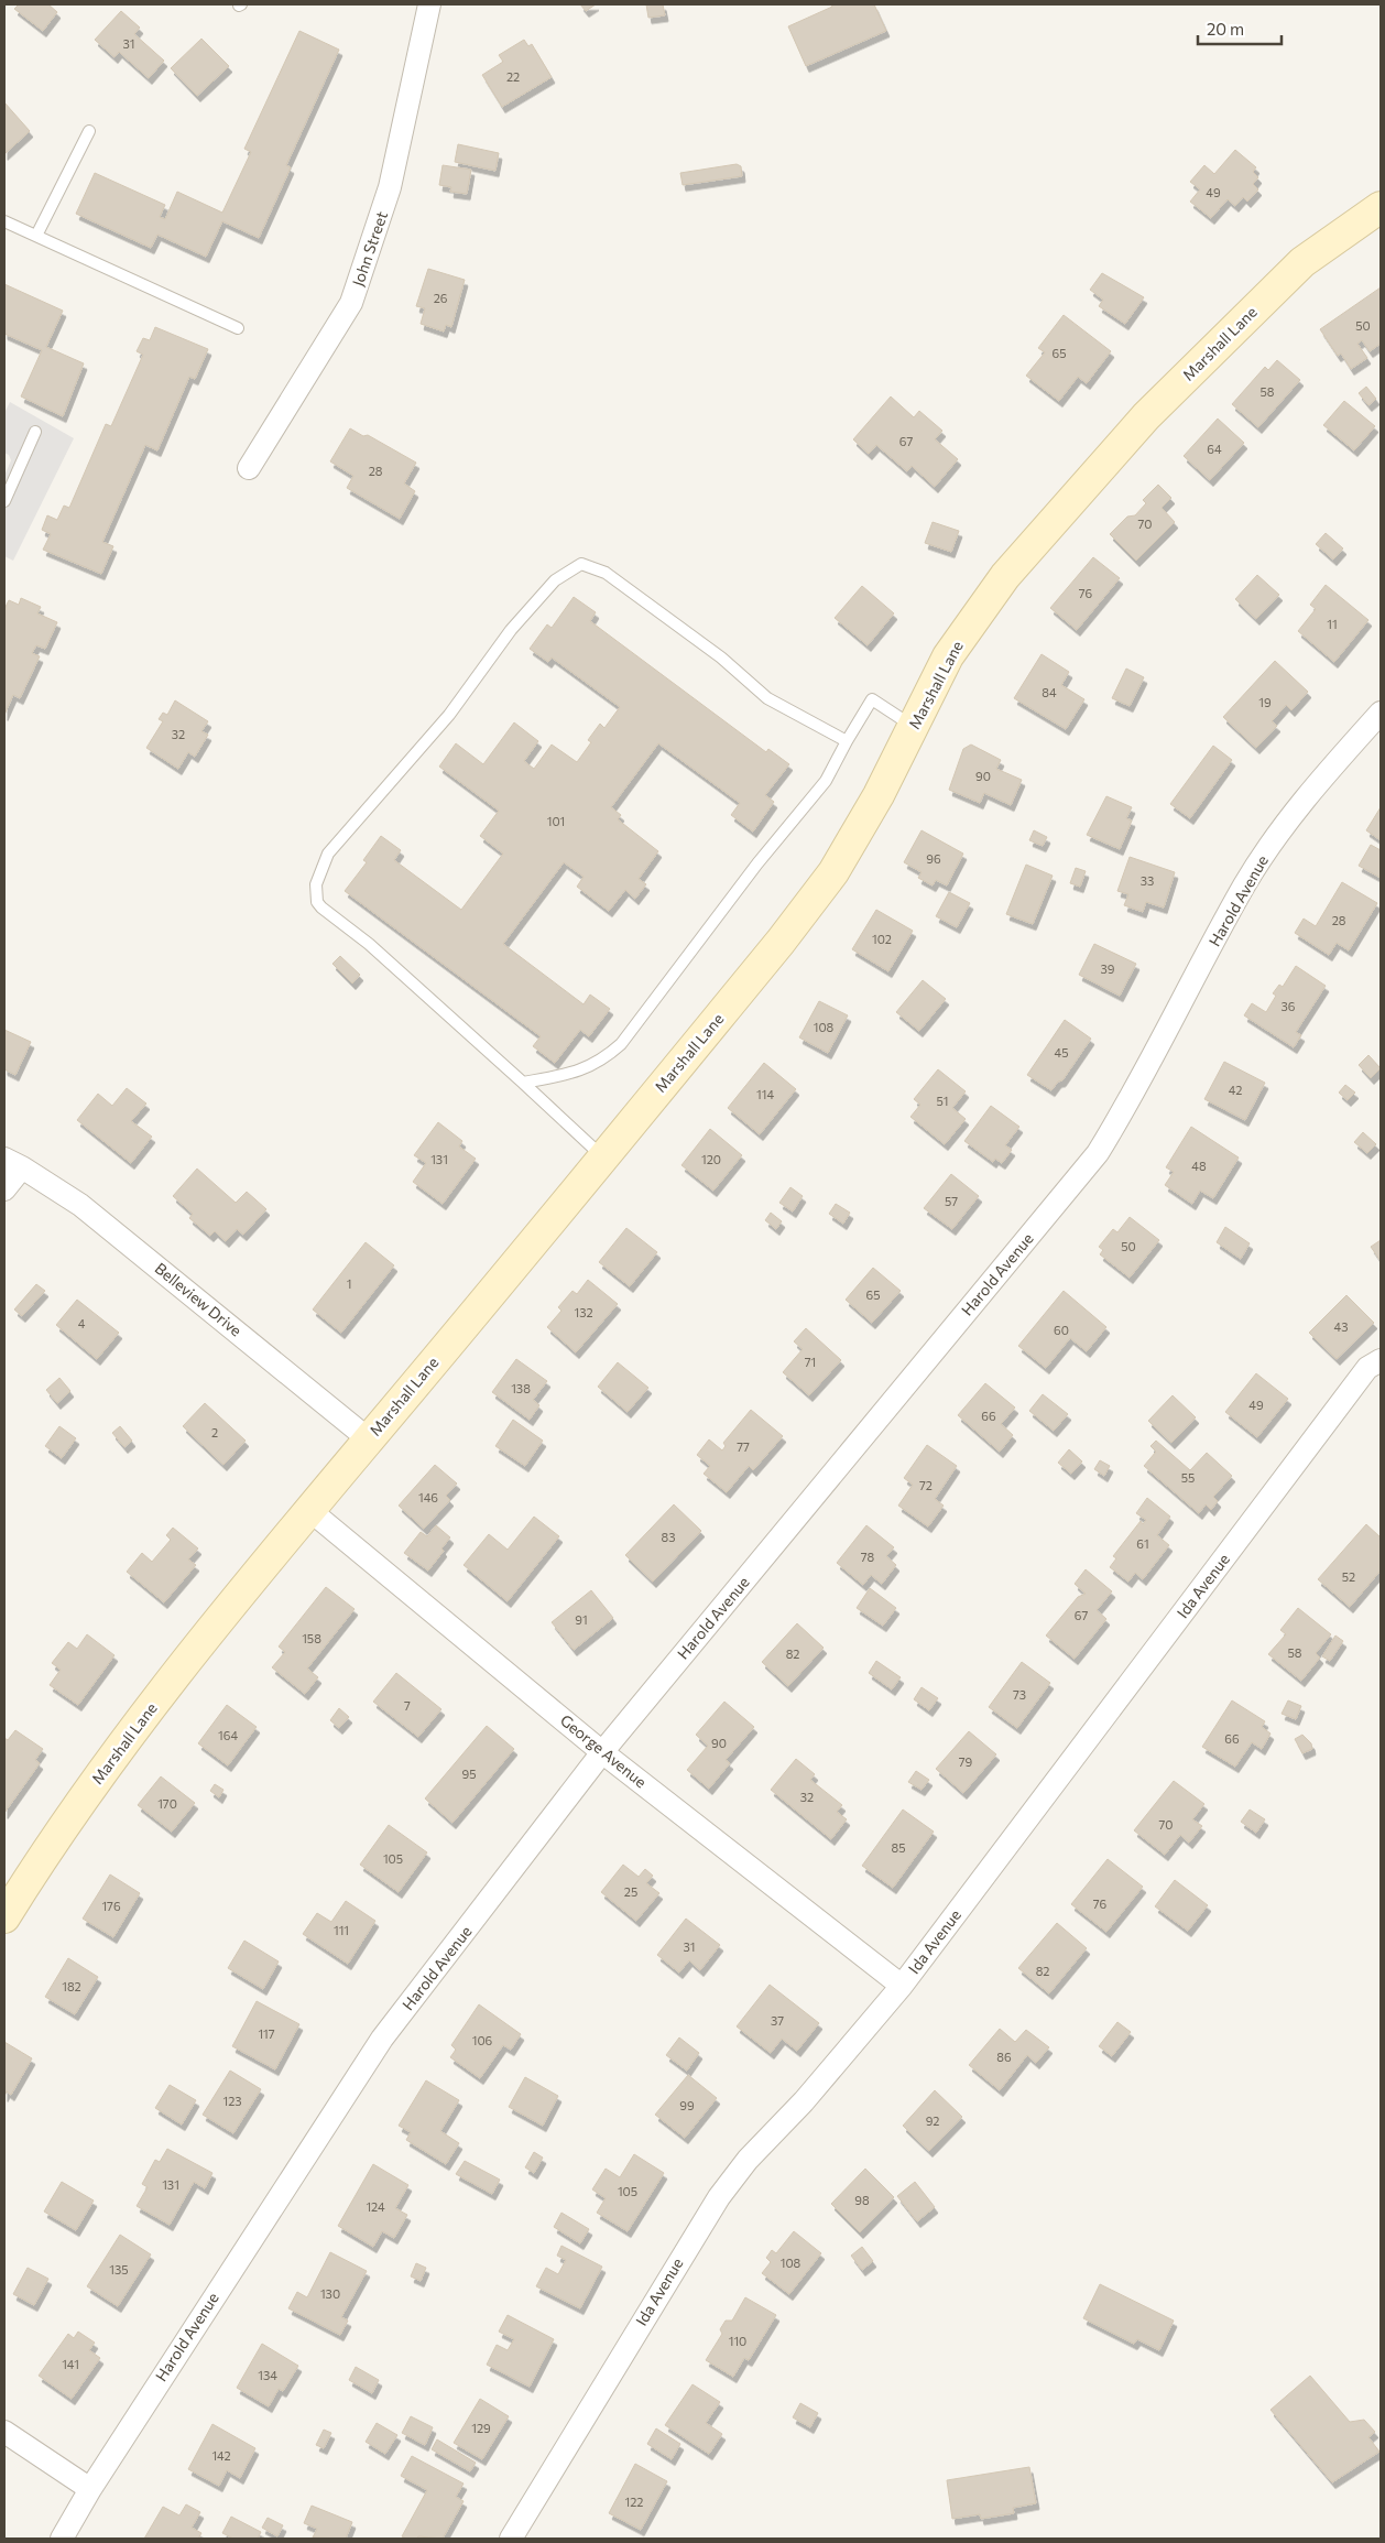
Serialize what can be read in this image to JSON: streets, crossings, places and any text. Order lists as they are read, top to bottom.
{
  "streets": {
    "street": [
      "John Street",
      "Marshall Lane",
      "Harold Avenue",
      "Belleview Drive",
      "Ida Avenue",
      "George Avenue"
    ]
  },
  "crossings": [
    ["Marshall Lane", "Belleview Drive"],
    ["Marshall Lane", "George Avenue"],
    ["Harold Avenue", "George Avenue"],
    ["Ida Avenue", "George Avenue"]
  ],
  "house_numbers": [
    "31",
    "22",
    "49",
    "26",
    "50",
    "65",
    "58",
    "67",
    "64",
    "28",
    "70",
    "76",
    "11",
    "84",
    "19",
    "32",
    "90",
    "101",
    "96",
    "33",
    "28",
    "102",
    "39",
    "36",
    "108",
    "45",
    "42",
    "114",
    "51",
    "131",
    "120",
    "48",
    "57",
    "50",
    "1",
    "65",
    "132",
    "4",
    "43",
    "60",
    "71",
    "138",
    "49",
    "66",
    "2",
    "77",
    "55",
    "72",
    "146",
    "83",
    "61",
    "78",
    "52",
    "67",
    "91",
    "158",
    "58",
    "82",
    "73",
    "7",
    "164",
    "66",
    "90",
    "79",
    "95",
    "32",
    "170",
    "70",
    "85",
    "105",
    "25",
    "76",
    "176",
    "111",
    "31",
    "82",
    "182",
    "37",
    "117",
    "106",
    "86",
    "123",
    "99",
    "92",
    "131",
    "105",
    "98",
    "124",
    "108",
    "135",
    "130",
    "110",
    "141",
    "134",
    "129",
    "142",
    "122"
  ],
  "scale_bar": "20 m"
}
